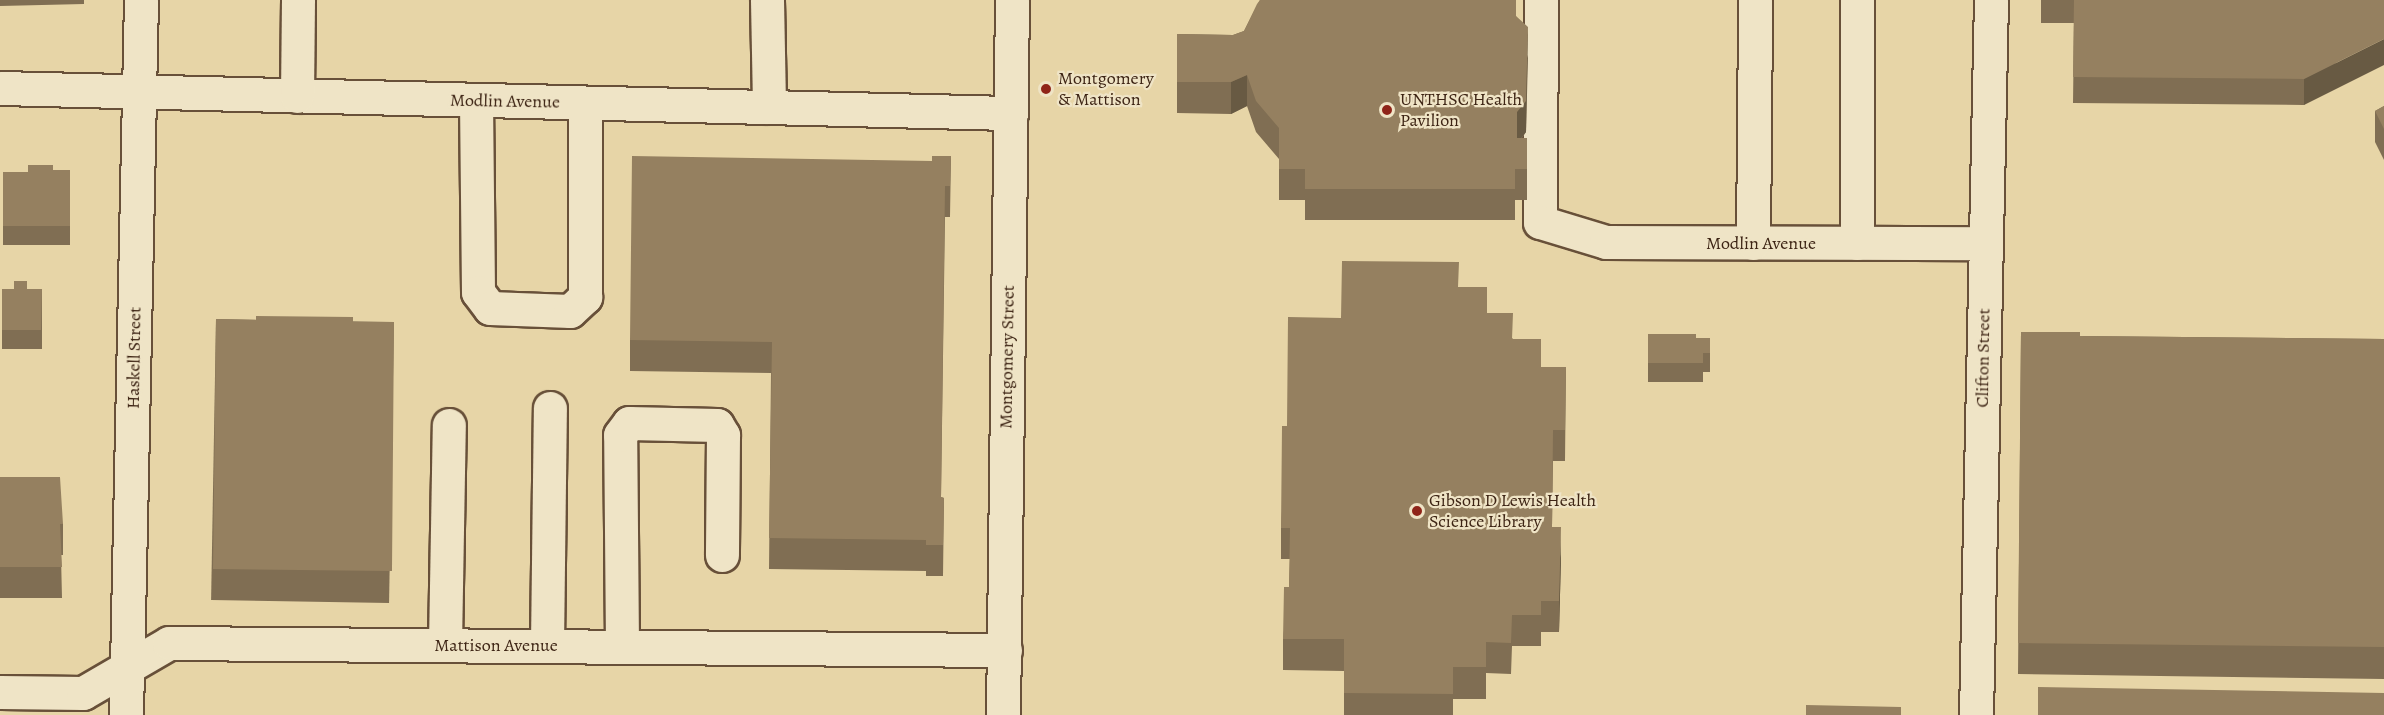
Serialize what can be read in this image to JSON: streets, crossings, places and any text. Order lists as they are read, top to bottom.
{
  "streets": {
    "street": [
      "Modlin Avenue",
      "Montgomery Street",
      "Haskell Street",
      "Clifton Street",
      "Mattison Avenue"
    ]
  },
  "crossings": [
    ["Modlin Avenue", "Montgomery Street"],
    ["Modlin Avenue", "Haskell Street"],
    ["Modlin Avenue", "Clifton Street"],
    ["Montgomery Street", "Mattison Avenue"],
    ["Haskell Street", "Mattison Avenue"]
  ],
  "places": ["Montgomery & Mattison", "UNTHSC Health Pavilion", "Gibson D Lewis Health Science Library"]
}
